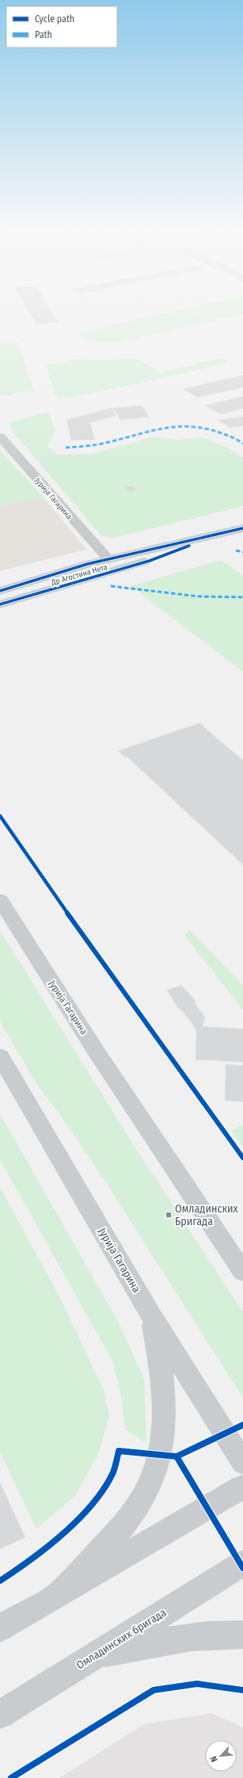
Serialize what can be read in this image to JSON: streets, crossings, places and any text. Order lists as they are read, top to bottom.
{
  "streets": {
    "main road": ["Јурија Гагарина", "Омладинских бригада"],
    "street": ["Др Агостина Нета"]
  },
  "crossings": [
    ["Јурија Гагарина", "Др Агостина Нета"]
  ],
  "places": {
    "transit": ["Омладинских Бригада"]
  },
  "legend": ["Cycle path", "Path"],
  "north": "bottom left"
}
